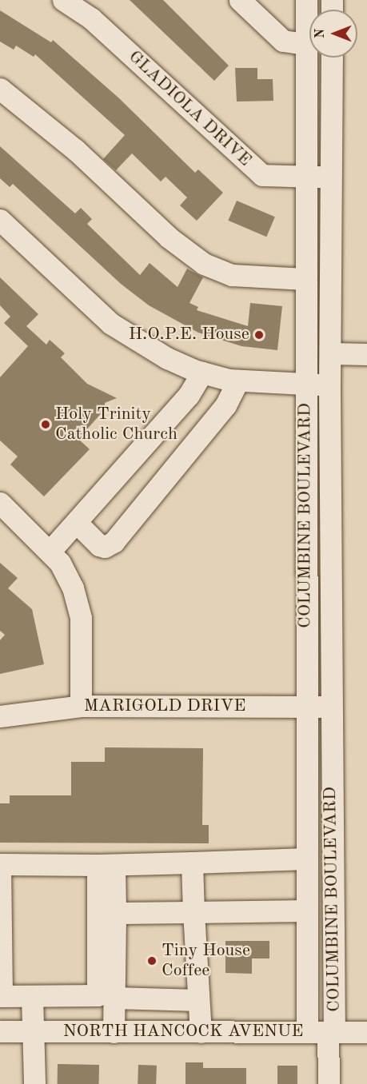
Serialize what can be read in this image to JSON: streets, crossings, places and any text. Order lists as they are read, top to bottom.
{
  "streets": {
    "street": [
      "GLADIOLA DRIVE",
      "COLUMBINE BOULEVARD",
      "MARIGOLD DRIVE",
      "NORTH HANCOCK AVENUE"
    ]
  },
  "crossings": [
    ["GLADIOLA DRIVE", "COLUMBINE BOULEVARD"],
    ["COLUMBINE BOULEVARD", "MARIGOLD DRIVE"],
    ["COLUMBINE BOULEVARD", "NORTH HANCOCK AVENUE"]
  ],
  "places": ["H.O.P.E. House", "Holy Trinity Catholic Church", "Tiny House Coffee"],
  "north": "left"
}
